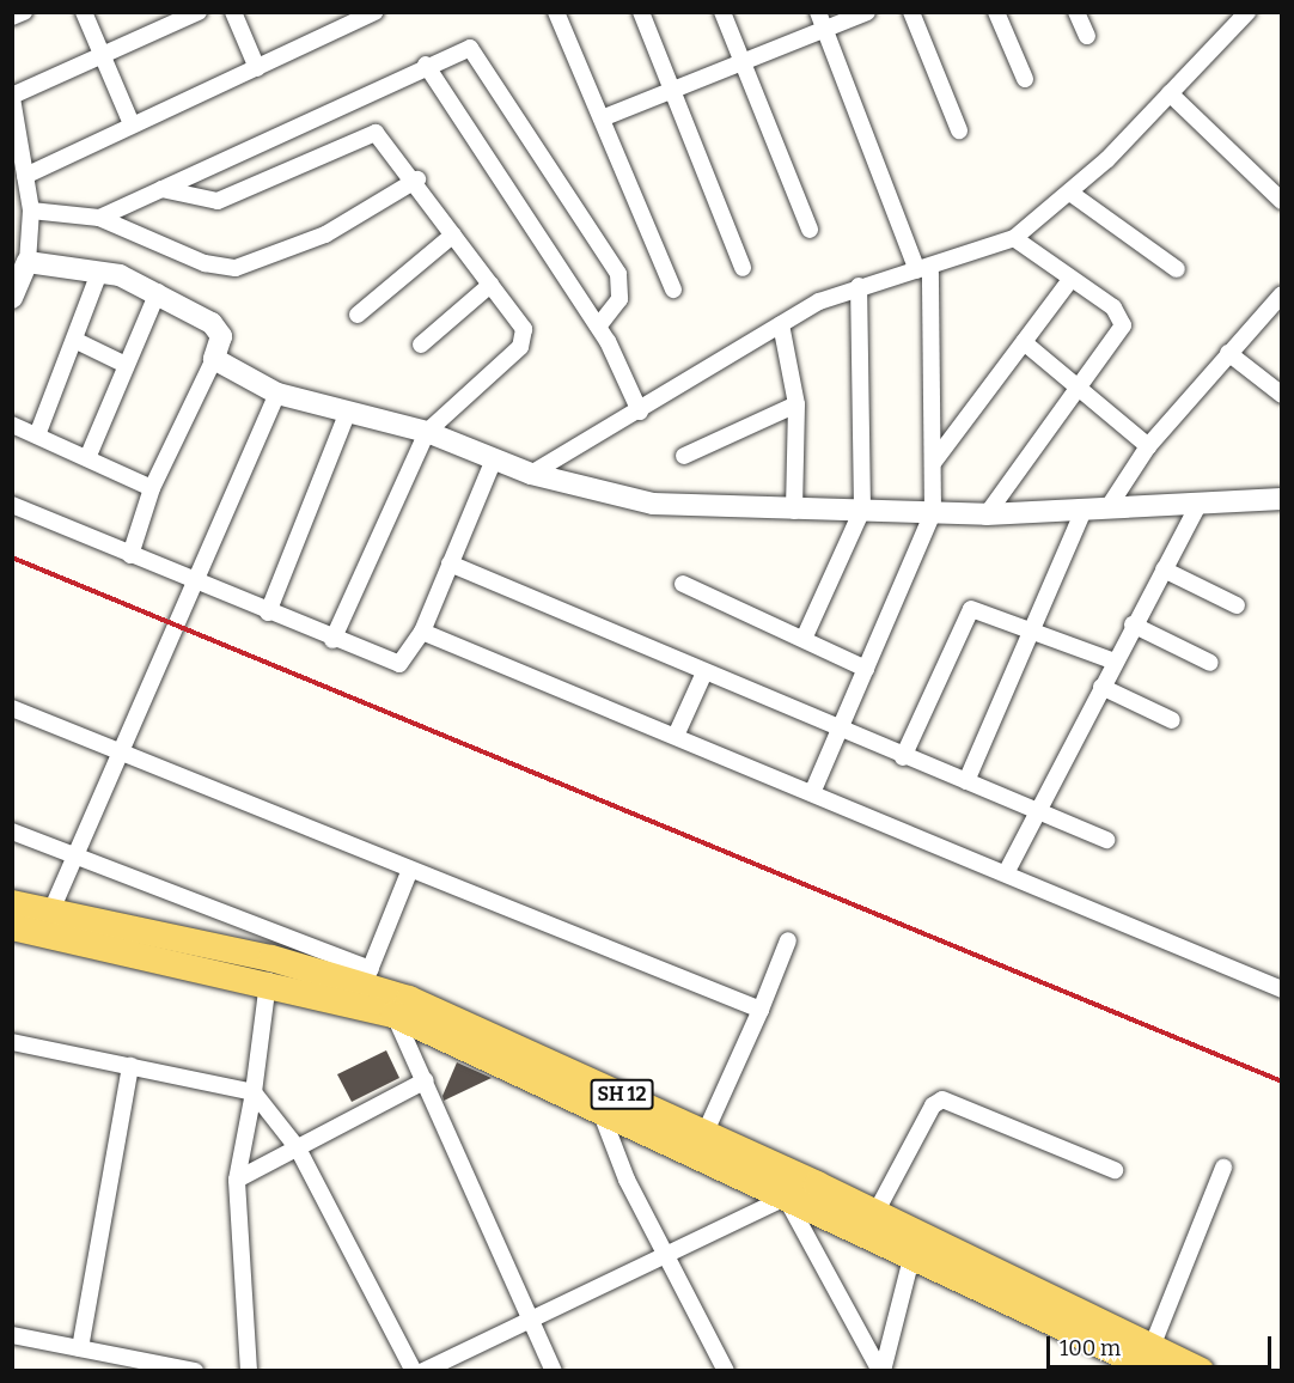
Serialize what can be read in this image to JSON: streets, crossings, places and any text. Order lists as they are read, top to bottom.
{
  "streets": {
    "main road": ["SH 12"]
  },
  "scale_bar": "100 m"
}
